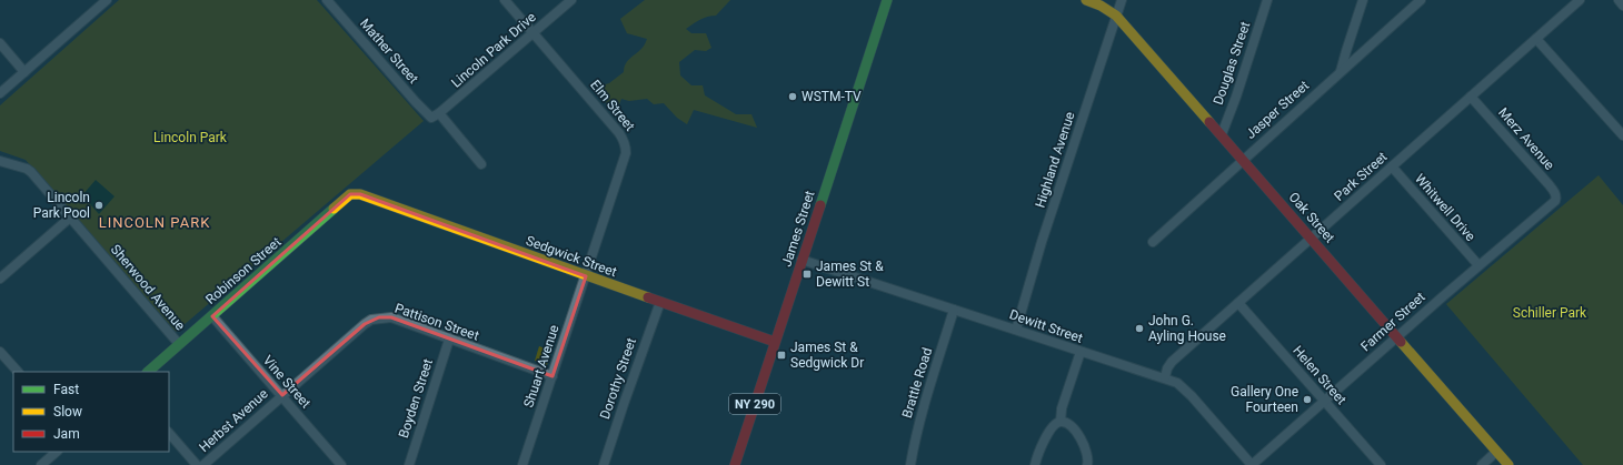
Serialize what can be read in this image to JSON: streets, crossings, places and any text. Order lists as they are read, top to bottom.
{
  "streets": {
    "street": [
      "Lincoln Park Drive",
      "Mather Street",
      "Douglas Street",
      "Elm Street",
      "Jasper Street",
      "Merz Avenue",
      "Highland Avenue",
      "Park Street",
      "Whitwell Drive",
      "Oak Street",
      "James Street",
      "Sedgwick Street",
      "Robinson Street",
      "Sherwood Avenue",
      "Pattison Street",
      "Farmer Street",
      "Dewitt Street",
      "Shuart Avenue",
      "Helen Street",
      "Dorothy Street",
      "Vine Street",
      "Brattle Road",
      "Boyden Street",
      "NY 290",
      "Herbst Avenue"
    ]
  },
  "crossings": [
    ["Lincoln Park Drive", "Mather Street"],
    ["Lincoln Park Drive", "Elm Street"],
    ["Douglas Street", "Oak Street"],
    ["Elm Street", "Sedgwick Street"],
    ["Elm Street", "Shuart Avenue"],
    ["Jasper Street", "Oak Street"],
    ["Merz Avenue", "Park Street"],
    ["Merz Avenue", "Farmer Street"],
    ["Highland Avenue", "Oak Street"],
    ["Highland Avenue", "Dewitt Street"],
    ["Park Street", "Whitwell Drive"],
    ["Park Street", "Oak Street"],
    ["Park Street", "Dewitt Street"],
    ["Park Street", "Helen Street"],
    ["Whitwell Drive", "Farmer Street"],
    ["Oak Street", "Farmer Street"],
    ["James Street", "Sedgwick Street"],
    ["James Street", "Dewitt Street"],
    ["Sedgwick Street", "Robinson Street"],
    ["Sedgwick Street", "Shuart Avenue"],
    ["Sedgwick Street", "Dorothy Street"],
    ["Robinson Street", "Sherwood Avenue"],
    ["Robinson Street", "Vine Street"],
    ["Pattison Street", "Shuart Avenue"],
    ["Pattison Street", "Vine Street"],
    ["Pattison Street", "Boyden Street"],
    ["Pattison Street", "Herbst Avenue"],
    ["Farmer Street", "Dewitt Street"],
    ["Farmer Street", "Helen Street"],
    ["Dewitt Street", "Brattle Road"],
    ["Vine Street", "Herbst Avenue"]
  ],
  "districts": ["LINCOLN PARK"],
  "parks": ["Lincoln Park", "Schiller Park"],
  "places": {
    "other": [
      "WSTM-TV",
      "Lincoln Park Pool",
      "John G. Ayling House",
      "Gallery One Fourteen"
    ],
    "transit": ["James St & Dewitt St", "James St & Sedgwick Dr"]
  },
  "legend": ["Fast", "Slow", "Jam"]
}
